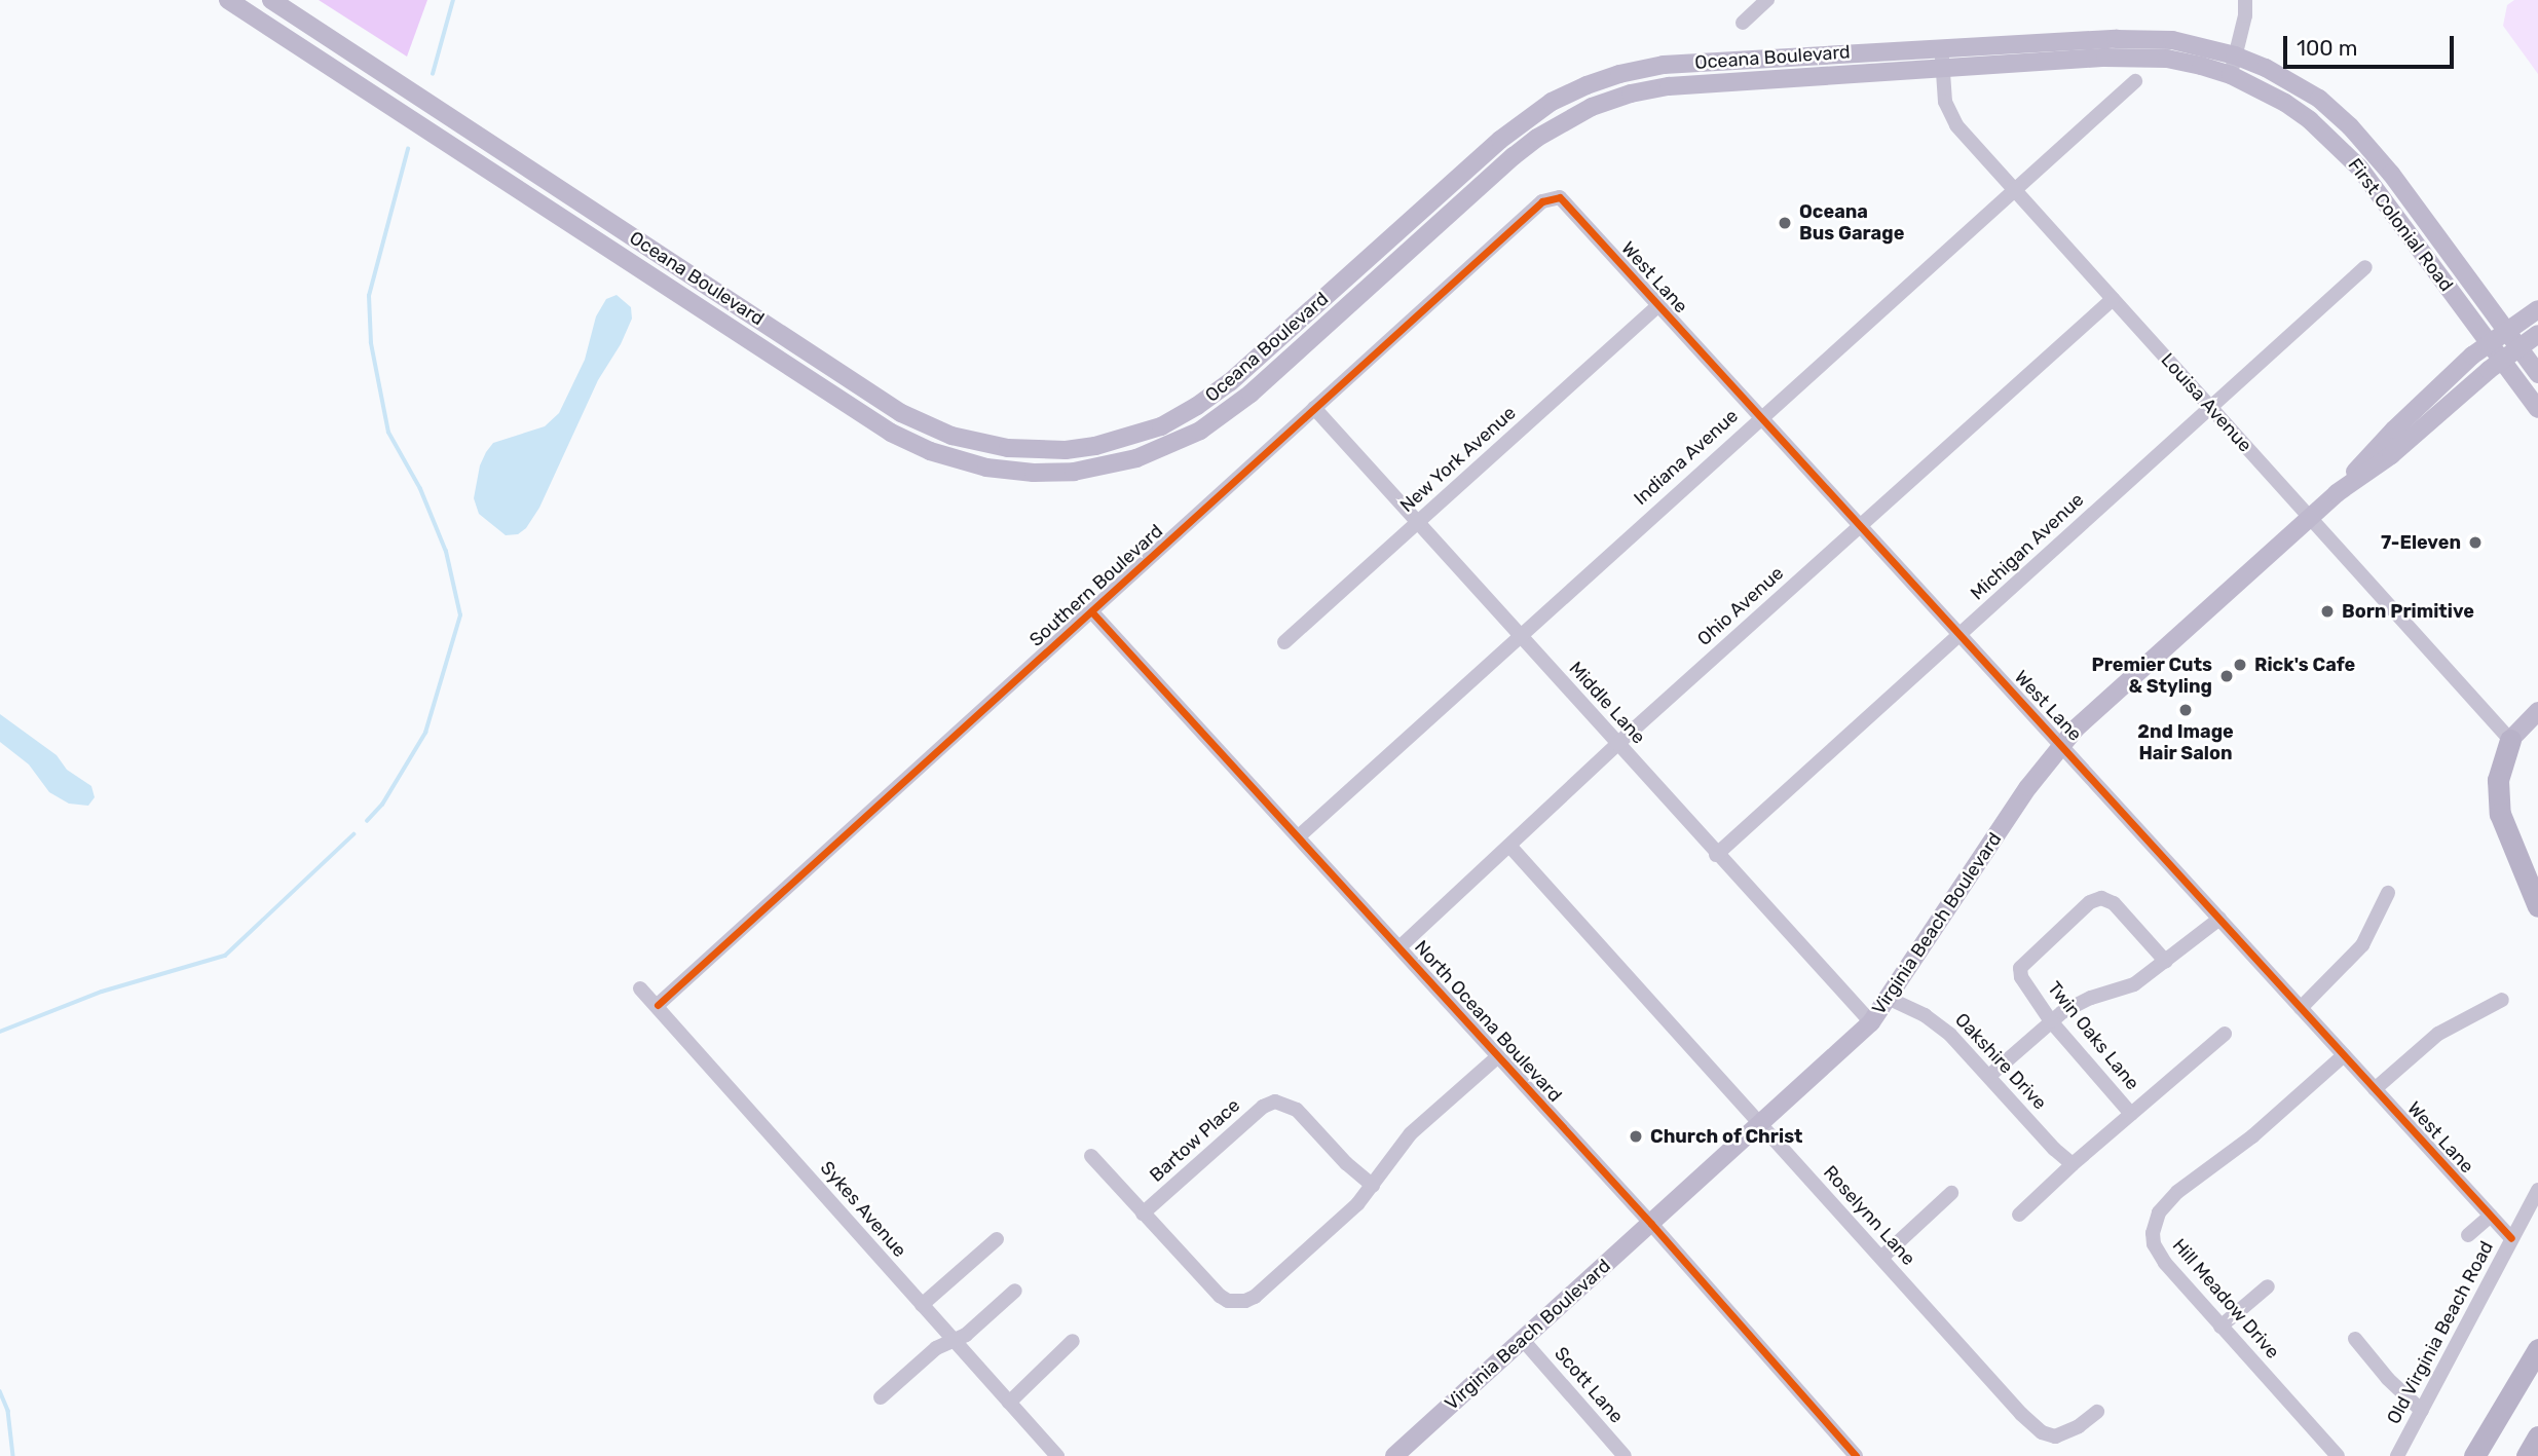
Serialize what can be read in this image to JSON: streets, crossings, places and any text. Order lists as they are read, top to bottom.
{
  "streets": {
    "main road": ["Oceana Boulevard", "First Colonial Road", "Virginia Beach Boulevard"],
    "street": [
      "West Lane",
      "Louisa Avenue",
      "Indiana Avenue",
      "New York Avenue",
      "Michigan Avenue",
      "Southern Boulevard",
      "Ohio Avenue",
      "Middle Lane",
      "North Oceana Boulevard",
      "Twin Oaks Lane",
      "Oakshire Drive",
      "Bartow Place",
      "Sykes Avenue",
      "Roselynn Lane",
      "Hill Meadow Drive",
      "Old Virginia Beach Road",
      "Scott Lane"
    ]
  },
  "crossings": [
    ["Oceana Boulevard", "First Colonial Road"],
    ["Oceana Boulevard", "Louisa Avenue"],
    ["First Colonial Road", "Virginia Beach Boulevard"],
    ["West Lane", "Indiana Avenue"],
    ["West Lane", "New York Avenue"],
    ["West Lane", "Michigan Avenue"],
    ["West Lane", "Southern Boulevard"],
    ["West Lane", "Ohio Avenue"],
    ["West Lane", "Virginia Beach Boulevard"],
    ["West Lane", "Hill Meadow Drive"],
    ["West Lane", "Old Virginia Beach Road"],
    ["Louisa Avenue", "Indiana Avenue"],
    ["Louisa Avenue", "Michigan Avenue"],
    ["Louisa Avenue", "Ohio Avenue"],
    ["Louisa Avenue", "Virginia Beach Boulevard"],
    ["Indiana Avenue", "Middle Lane"],
    ["Indiana Avenue", "North Oceana Boulevard"],
    ["New York Avenue", "Middle Lane"],
    ["Michigan Avenue", "Middle Lane"],
    ["Southern Boulevard", "Middle Lane"],
    ["Southern Boulevard", "North Oceana Boulevard"],
    ["Southern Boulevard", "Sykes Avenue"],
    ["Ohio Avenue", "Middle Lane"],
    ["Ohio Avenue", "North Oceana Boulevard"],
    ["Ohio Avenue", "Roselynn Lane"],
    ["Middle Lane", "Virginia Beach Boulevard"],
    ["Virginia Beach Boulevard", "North Oceana Boulevard"],
    ["Virginia Beach Boulevard", "Oakshire Drive"],
    ["Virginia Beach Boulevard", "Roselynn Lane"],
    ["Virginia Beach Boulevard", "Scott Lane"],
    ["Twin Oaks Lane", "Oakshire Drive"]
  ],
  "places": [
    "Oceana Bus Garage",
    "7-Eleven",
    "Born Primitive",
    "Rick's Cafe",
    "Premier Cuts & Styling",
    "2nd Image Hair Salon",
    "Church of Christ"
  ],
  "scale_bar": "100 m"
}
